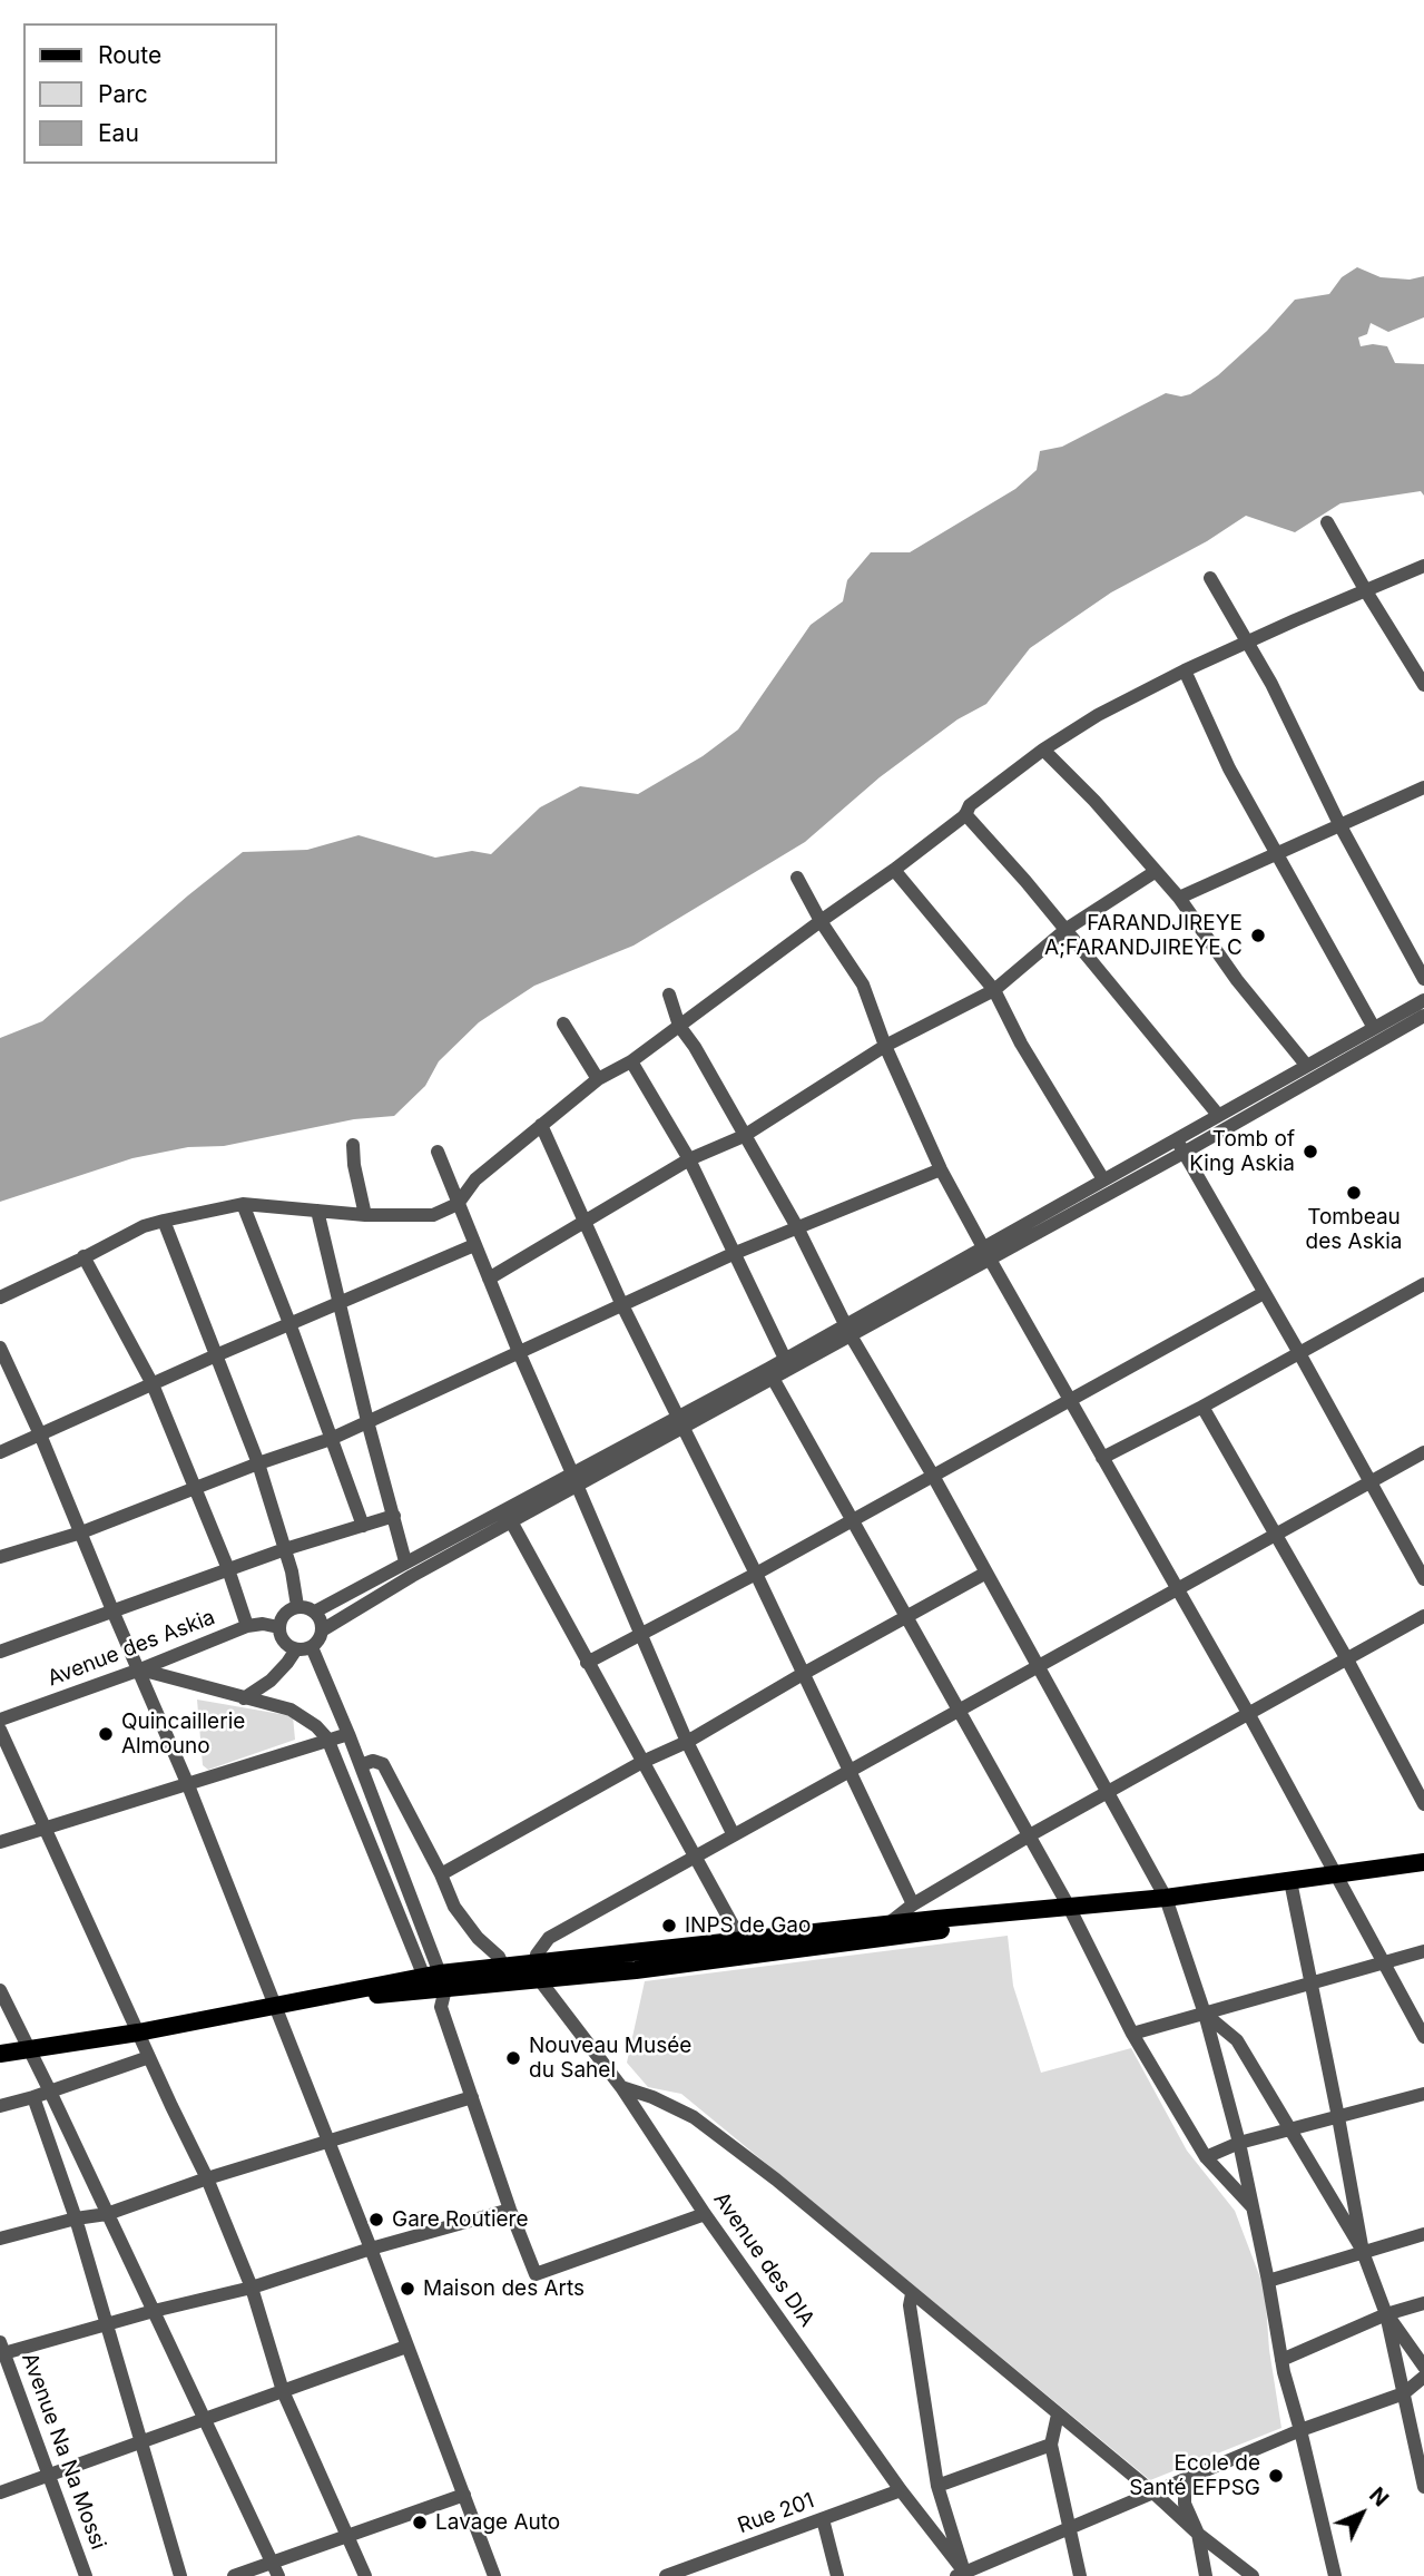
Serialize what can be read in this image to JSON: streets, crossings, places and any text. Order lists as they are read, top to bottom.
{
  "streets": {
    "street": [
      "Avenue des Askia",
      "Avenue des DIA",
      "Avenue Na Na Mossi",
      "Rue 201"
    ]
  },
  "crossings": [
    ["Avenue des DIA", "Rue 201"]
  ],
  "places": [
    "FARANDJIREYE A;FARANDJIREYE C",
    "Tomb of King Askia",
    "Tombeau des Askia",
    "Quincaillerie Almouno",
    "INPS de Gao",
    "Nouveau Musée du Sahel",
    "Gare Routiere",
    "Maison des Arts",
    "Ecole de Santé EFPSG",
    "Lavage Auto"
  ],
  "legend": ["Route", "Parc", "Eau"],
  "north": "top right"
}
